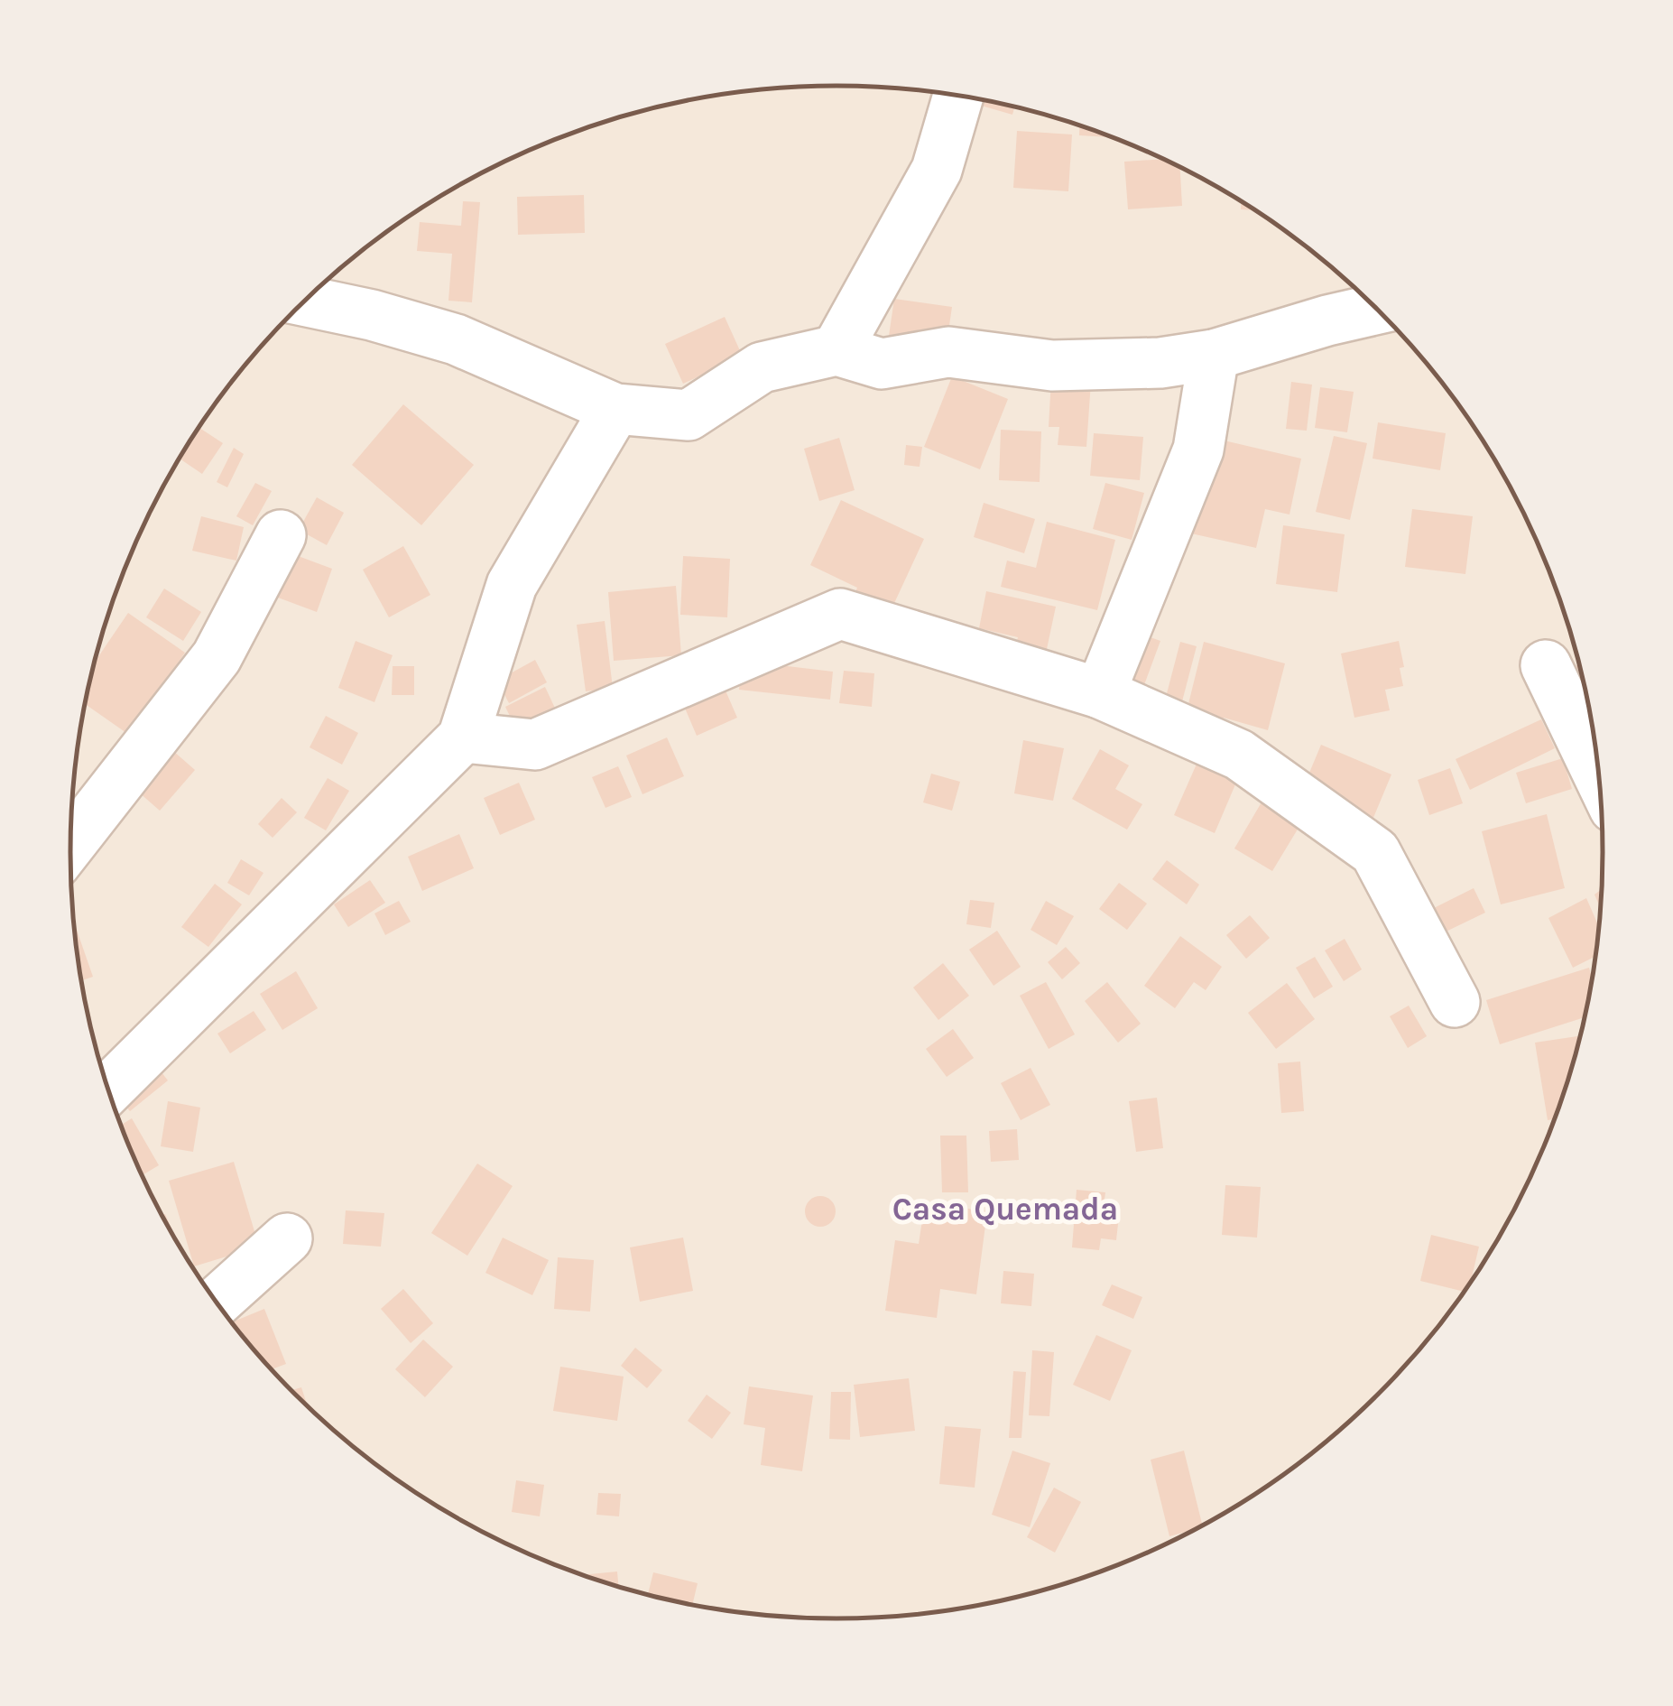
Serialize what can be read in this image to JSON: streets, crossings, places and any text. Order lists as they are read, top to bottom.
{
  "districts": ["Casa Quemada"]
}
